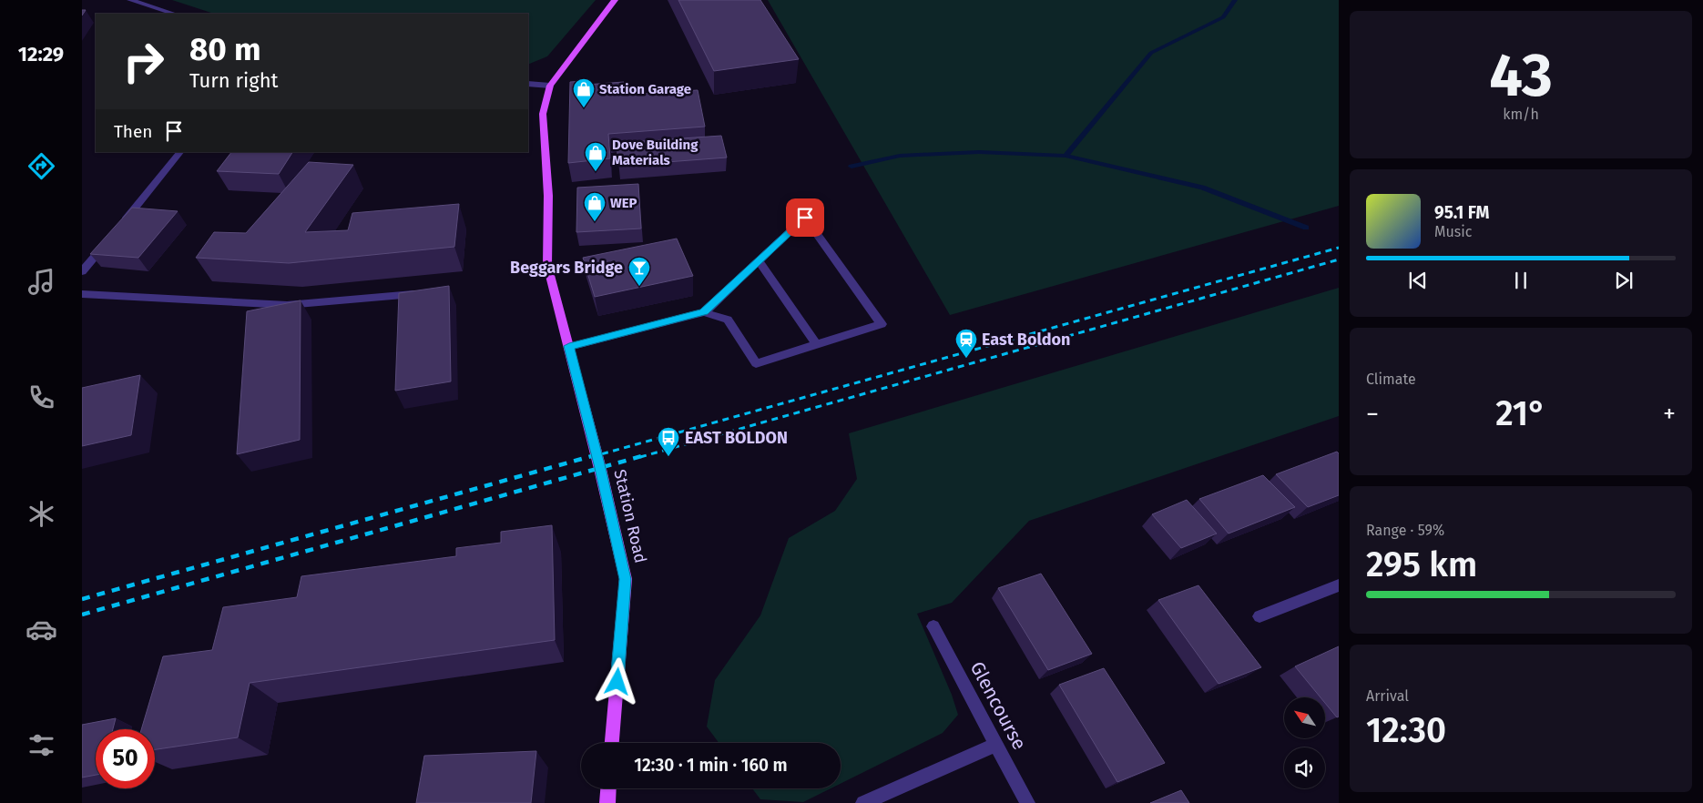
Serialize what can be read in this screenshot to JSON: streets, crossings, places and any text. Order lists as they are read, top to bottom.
{
  "streets": {
    "main road": ["Station Road"],
    "street": ["Glencourse"]
  },
  "places": {
    "shop": ["Station Garage", "Dove Building Materials", "WEP"],
    "bar": ["Beggars Bridge"],
    "station": ["East Boldon"],
    "bus stop": ["EAST BOLDON"]
  },
  "north": "top left",
  "page": {
    "tabs": "12:29",
    "tile": [
      ["43", "km/h"],
      "Climate",
      ["Range · 59%", "295 km"],
      ["Arrival", "12:30"]
    ],
    "turn": ["80 m", "Turn right"],
    "then": "Then",
    "song": ["95.1 FM", "Music"],
    "heat": ["−", "21°", "+"],
    "limit": "50",
    "trip": "12:30 · 1 min · 160 m"
  }
}
